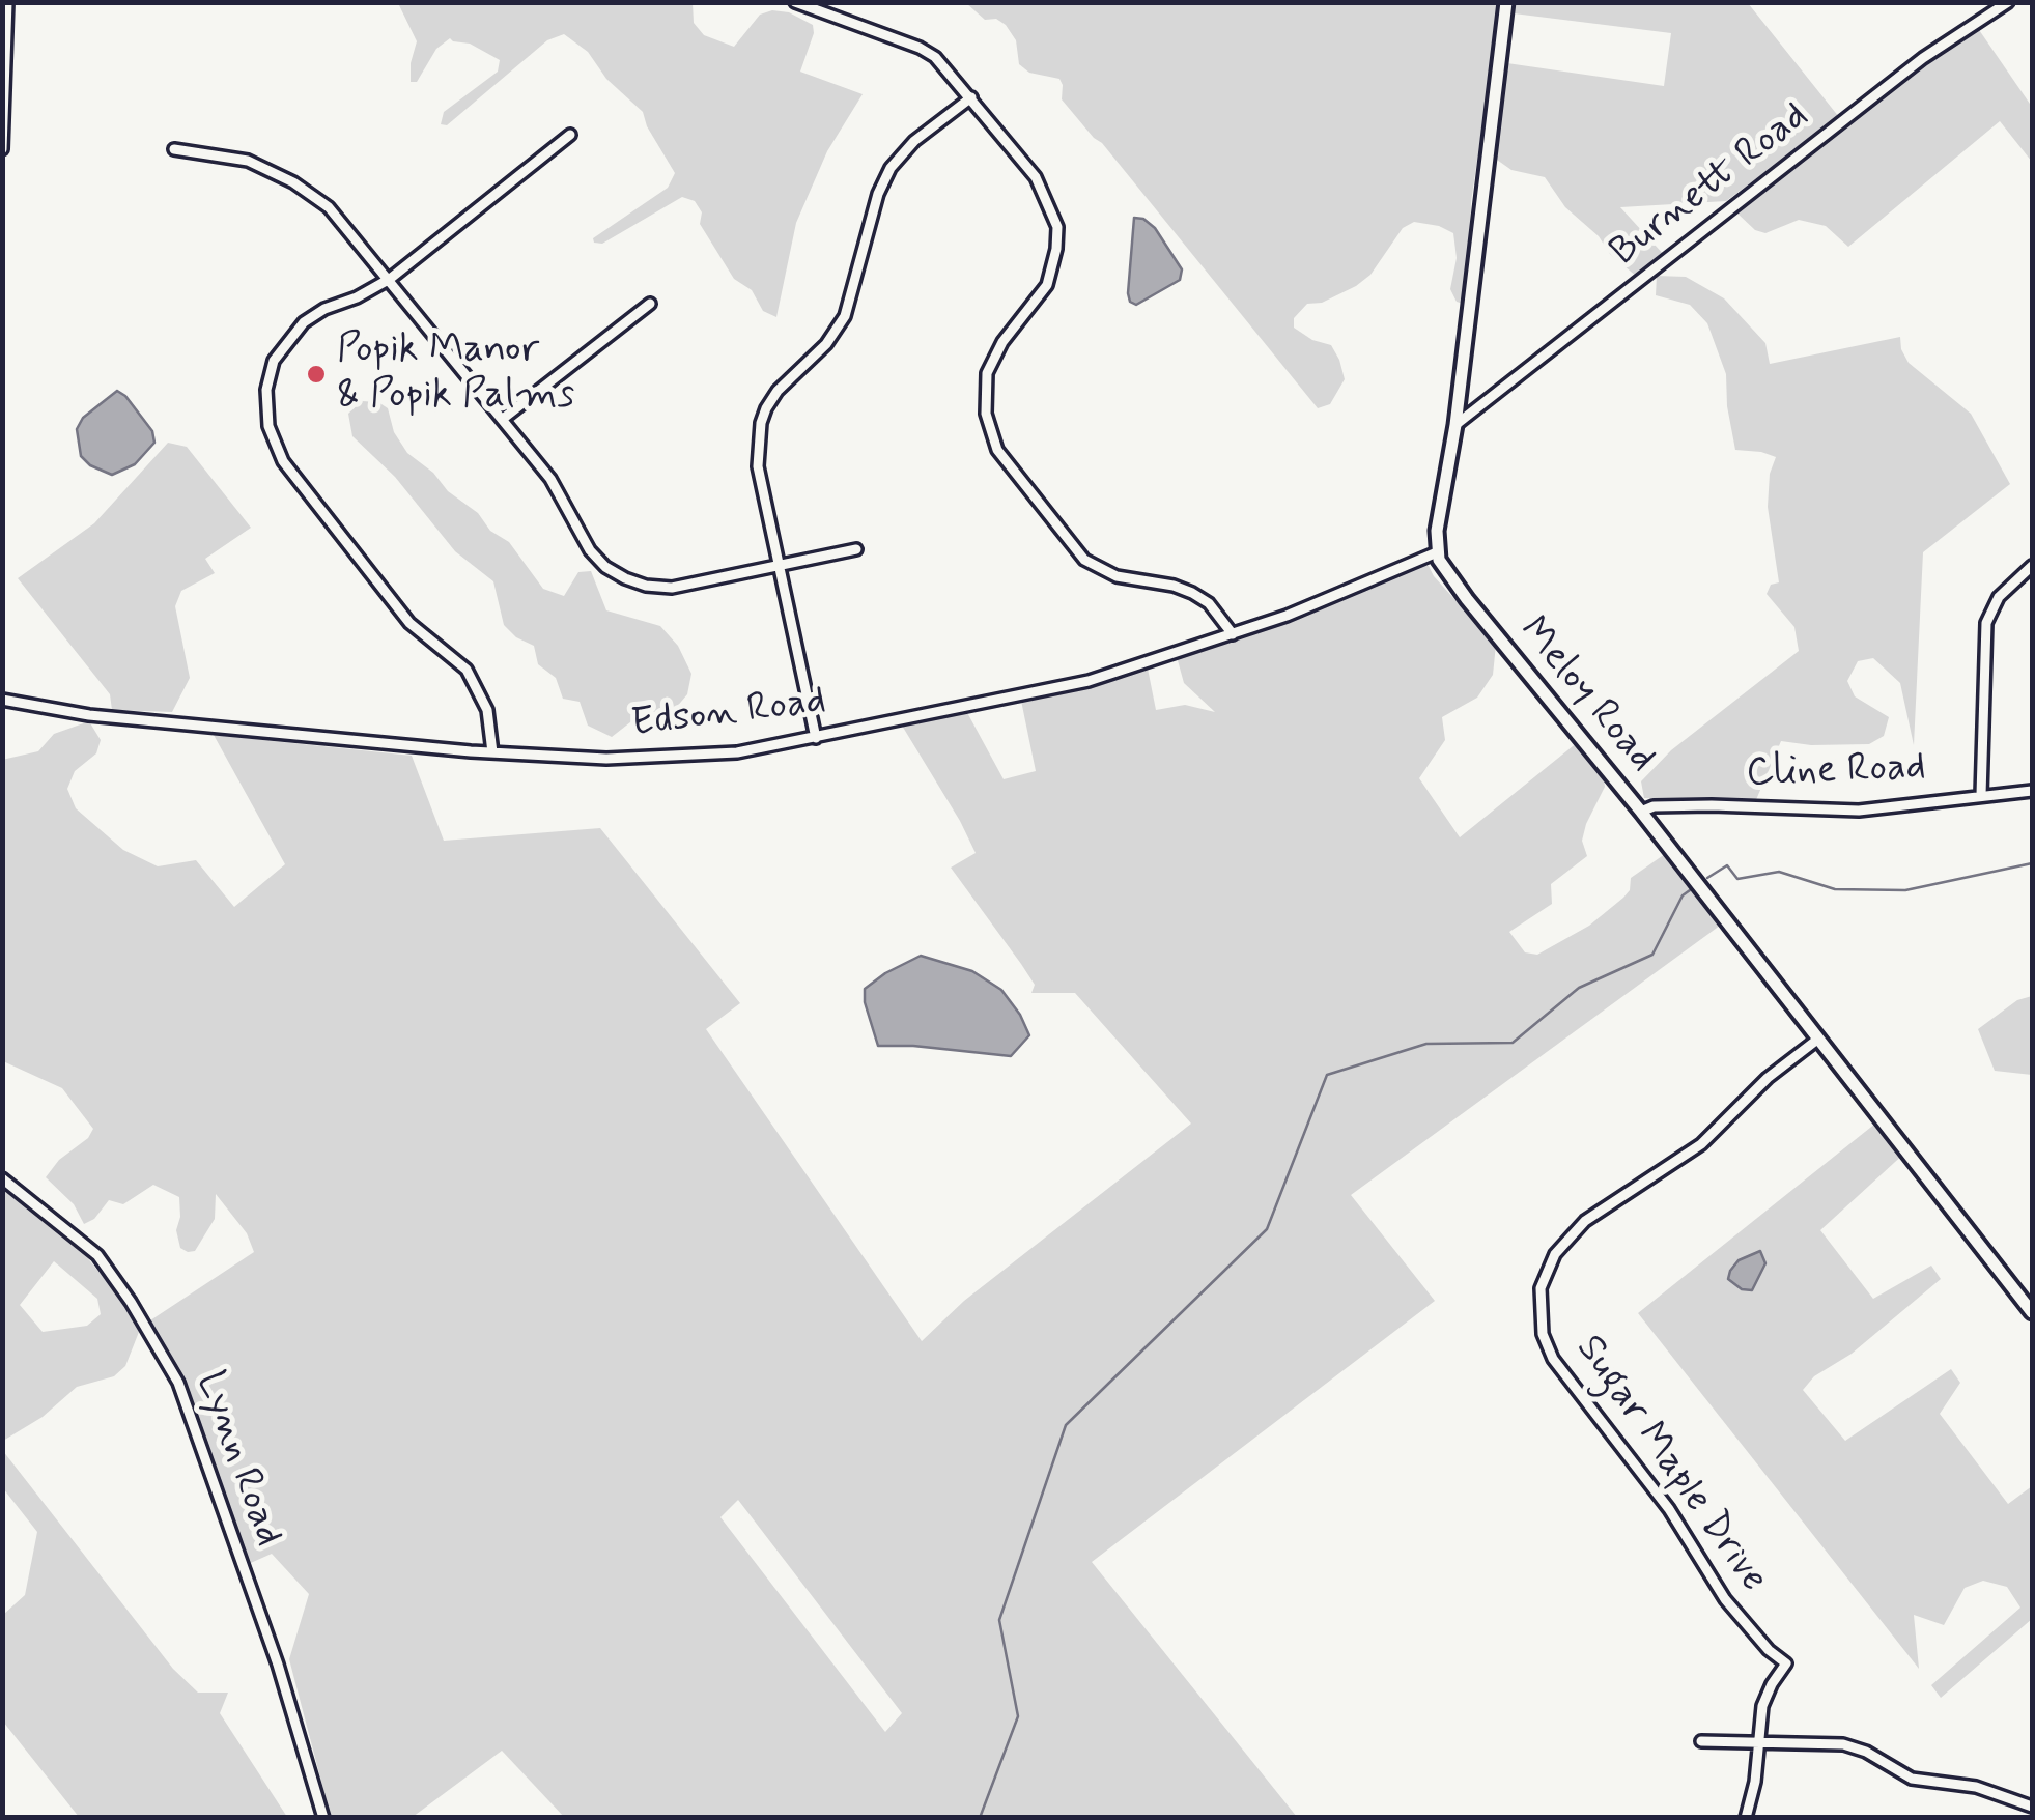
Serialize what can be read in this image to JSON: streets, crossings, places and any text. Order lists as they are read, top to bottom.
{
  "streets": {
    "street": [
      "Burnett Road",
      "Meloy Road",
      "Edson Road",
      "Cline Road",
      "Lynn Road",
      "Sugar Maple Drive"
    ]
  },
  "crossings": [
    ["Meloy Road", "Edson Road"],
    ["Meloy Road", "Cline Road"],
    ["Meloy Road", "Sugar Maple Drive"]
  ],
  "places": ["Popik Manor & Popik Palms"]
}
